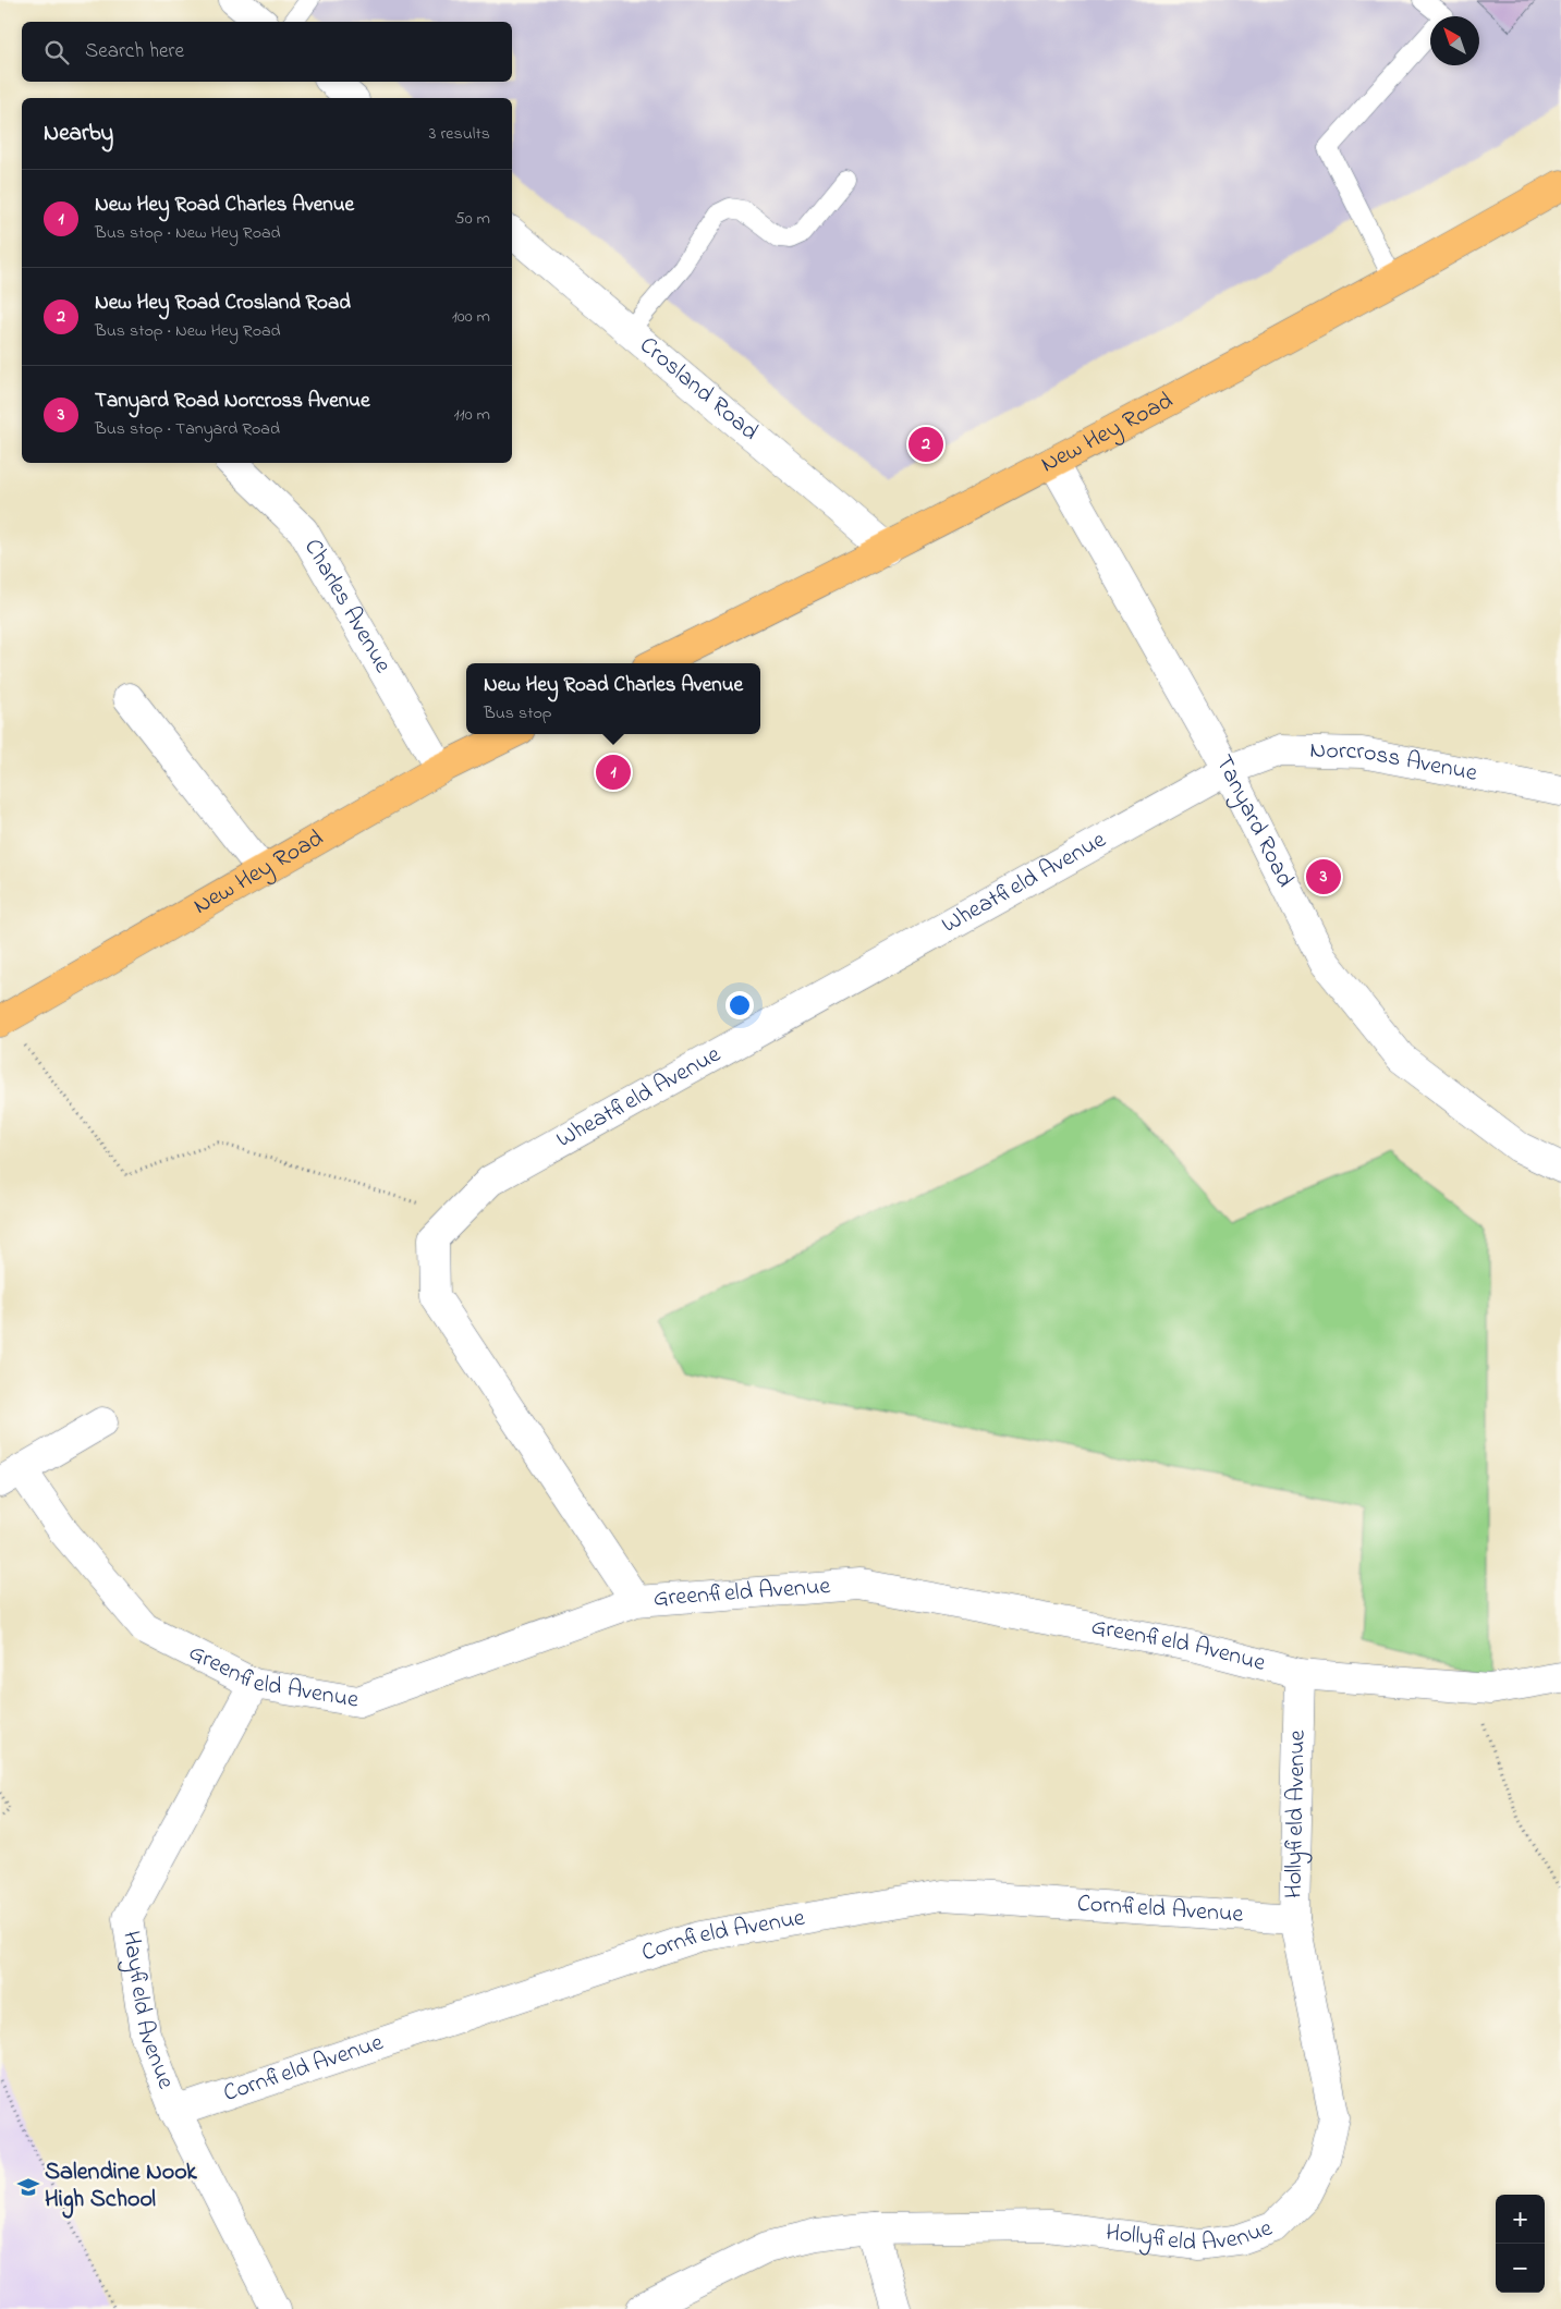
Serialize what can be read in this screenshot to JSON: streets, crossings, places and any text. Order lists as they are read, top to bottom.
{
  "streets": {
    "highway": ["New Hey Road"],
    "street": [
      "Crosland Road",
      "Charles Avenue",
      "Norcross Avenue",
      "Tanyard Road",
      "Wheatfield Avenue",
      "Greenfield Avenue",
      "Hollyfield Avenue",
      "Cornfield Avenue",
      "Hayfield Avenue"
    ]
  },
  "crossings": [
    ["Crosland Road", "New Hey Road"],
    ["New Hey Road", "Charles Avenue"],
    ["New Hey Road", "Tanyard Road"],
    ["Norcross Avenue", "Tanyard Road"],
    ["Norcross Avenue", "Wheatfield Avenue"],
    ["Tanyard Road", "Wheatfield Avenue"],
    ["Wheatfield Avenue", "Greenfield Avenue"],
    ["Greenfield Avenue", "Hollyfield Avenue"],
    ["Greenfield Avenue", "Hayfield Avenue"],
    ["Hollyfield Avenue", "Cornfield Avenue"],
    ["Cornfield Avenue", "Hayfield Avenue"]
  ],
  "places": {
    "school or university": ["Salendine Nook High School"]
  },
  "north": "top left",
  "page": {
    "search": "Search here",
    "heading": ["Nearby", "3 results"],
    "list": [
      {
        "mark": "1",
        "name": "New Hey Road Charles Avenue",
        "note": "Bus stop · New Hey Road",
        "value": "50 m"
      },
      {
        "mark": "2",
        "name": "New Hey Road Crosland Road",
        "note": "Bus stop · New Hey Road",
        "value": "100 m"
      },
      {
        "mark": "3",
        "name": "Tanyard Road Norcross Avenue",
        "note": "Bus stop · Tanyard Road",
        "value": "110 m"
      }
    ],
    "pins": ["2", "1", "3"],
    "popup": ["New Hey Road Charles Avenue", "Bus stop"],
    "map_buttons": ["+", "−"]
  }
}
